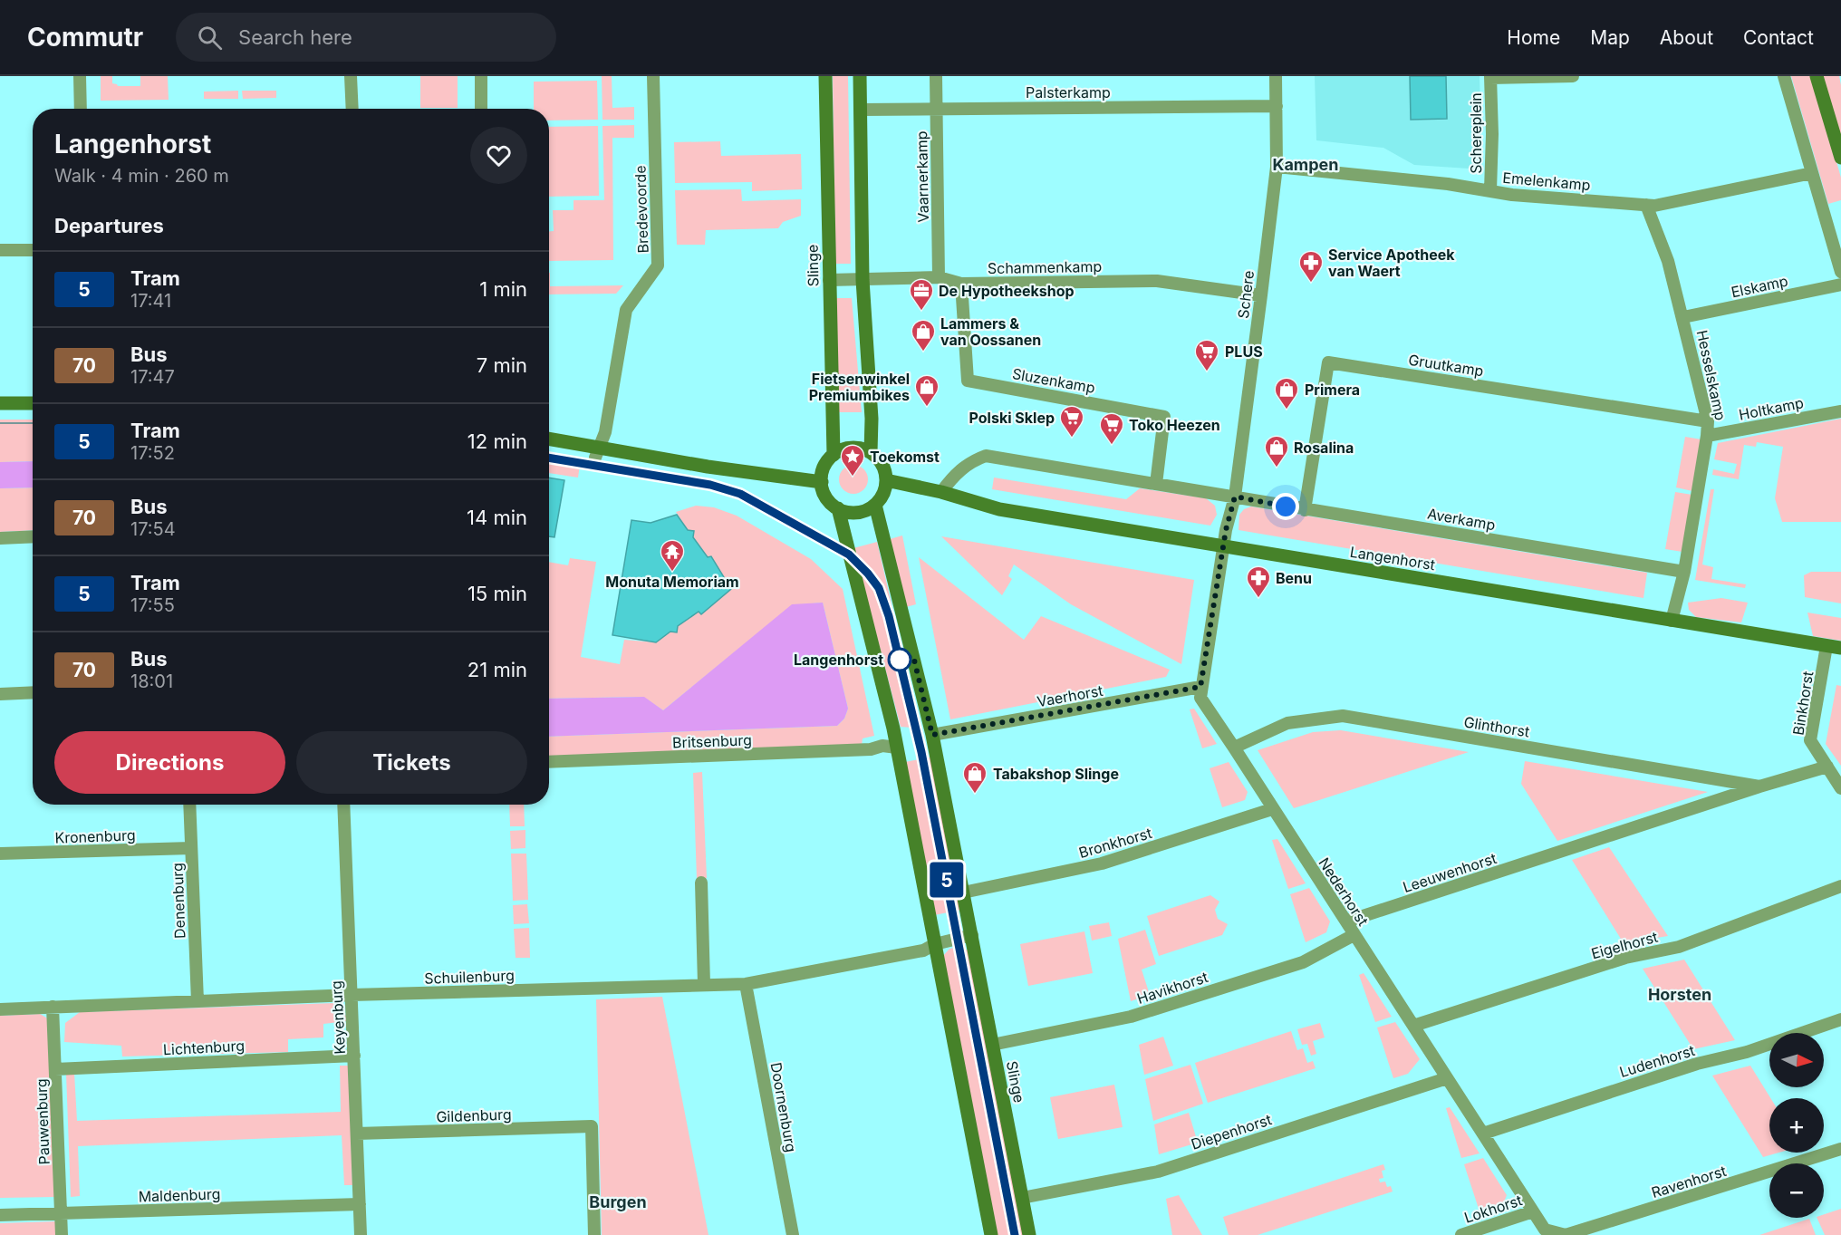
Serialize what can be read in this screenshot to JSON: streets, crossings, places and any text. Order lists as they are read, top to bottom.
{
  "streets": {
    "main road": ["Slinge", "Langenhorst"],
    "street": [
      "Palsterkamp",
      "Schereplein",
      "Vaarnerkamp",
      "Emelenkamp",
      "Bredevoorde",
      "Schammenkamp",
      "Elskamp",
      "Schere",
      "Gruutkamp",
      "Hesselskamp",
      "Sluzenkamp",
      "Holtkamp",
      "Averkamp",
      "Vaerhorst",
      "Binkhorst",
      "Glinthorst",
      "Britsenburg",
      "Kronenburg",
      "Bronkhorst",
      "Leeuwenhorst",
      "Nederhorst",
      "Denenburg",
      "Eigelhorst",
      "Schuilenburg",
      "Havikhorst",
      "Keyenburg",
      "Lichtenburg",
      "Ludenhorst",
      "Doornenburg",
      "Gildenburg",
      "Pauwenburg",
      "Diepenhorst",
      "Ravenhorst",
      "Maldenburg",
      "Lokhorst"
    ]
  },
  "crossings": [
    ["Palsterkamp", "Vaarnerkamp"],
    ["Palsterkamp", "Schere"],
    ["Schereplein", "Emelenkamp"],
    ["Vaarnerkamp", "Schammenkamp"],
    ["Emelenkamp", "Schere"],
    ["Emelenkamp", "Hesselskamp"],
    ["Slinge", "Schammenkamp"],
    ["Slinge", "Langenhorst"],
    ["Slinge", "Vaerhorst"],
    ["Slinge", "Bronkhorst"],
    ["Slinge", "Havikhorst"],
    ["Slinge", "Diepenhorst"],
    ["Schammenkamp", "Schere"],
    ["Schammenkamp", "Sluzenkamp"],
    ["Elskamp", "Hesselskamp"],
    ["Schere", "Averkamp"],
    ["Schere", "Langenhorst"],
    ["Gruutkamp", "Hesselskamp"],
    ["Gruutkamp", "Averkamp"],
    ["Hesselskamp", "Holtkamp"],
    ["Hesselskamp", "Averkamp"],
    ["Hesselskamp", "Langenhorst"],
    ["Langenhorst", "Binkhorst"],
    ["Vaerhorst", "Nederhorst"],
    ["Binkhorst", "Glinthorst"],
    ["Glinthorst", "Leeuwenhorst"],
    ["Glinthorst", "Nederhorst"],
    ["Kronenburg", "Denenburg"],
    ["Bronkhorst", "Nederhorst"],
    ["Leeuwenhorst", "Nederhorst"],
    ["Nederhorst", "Eigelhorst"],
    ["Nederhorst", "Havikhorst"],
    ["Nederhorst", "Ludenhorst"],
    ["Nederhorst", "Diepenhorst"],
    ["Nederhorst", "Ravenhorst"],
    ["Nederhorst", "Lokhorst"],
    ["Denenburg", "Schuilenburg"],
    ["Schuilenburg", "Keyenburg"],
    ["Schuilenburg", "Doornenburg"],
    ["Schuilenburg", "Pauwenburg"],
    ["Keyenburg", "Lichtenburg"],
    ["Keyenburg", "Gildenburg"],
    ["Keyenburg", "Maldenburg"],
    ["Lichtenburg", "Pauwenburg"],
    ["Pauwenburg", "Maldenburg"]
  ],
  "districts": ["Kampen", "Horsten", "Burgen"],
  "places": {
    "pharmacy": ["Service Apotheek van Waert", "Benu"],
    "office": ["De Hypotheekshop"],
    "shop": [
      "Lammers & van Oossanen",
      "Fietsenwinkel Premiumbikes",
      "Primera",
      "Rosalina",
      "Tabakshop Slinge"
    ],
    "supermarket": ["PLUS", "Polski Sklep", "Toko Heezen"],
    "place": ["Toekomst"],
    "temple": ["Monuta Memoriam"],
    "other": ["Langenhorst"]
  },
  "lines": ["tram line 5"],
  "north": "right",
  "page": {
    "header": "Commutr",
    "search": "Search here",
    "nav": [
      "Home",
      "Map",
      "About",
      "Contact"
    ],
    "on_map": "5",
    "heading": [
      ["Langenhorst", "Walk · 4 min · 260 m"],
      "Departures"
    ],
    "list": [
      {
        "mark": "5",
        "name": "Tram",
        "note": "17:41",
        "value": "1 min"
      },
      {
        "mark": "70",
        "name": "Bus",
        "note": "17:47",
        "value": "7 min"
      },
      {
        "mark": "5",
        "name": "Tram",
        "note": "17:52",
        "value": "12 min"
      },
      {
        "mark": "70",
        "name": "Bus",
        "note": "17:54",
        "value": "14 min"
      },
      {
        "mark": "5",
        "name": "Tram",
        "note": "17:55",
        "value": "15 min"
      },
      {
        "mark": "70",
        "name": "Bus",
        "note": "18:01",
        "value": "21 min"
      }
    ],
    "buttons": ["Directions", "Tickets"],
    "map_buttons": ["+", "−"]
  }
}
